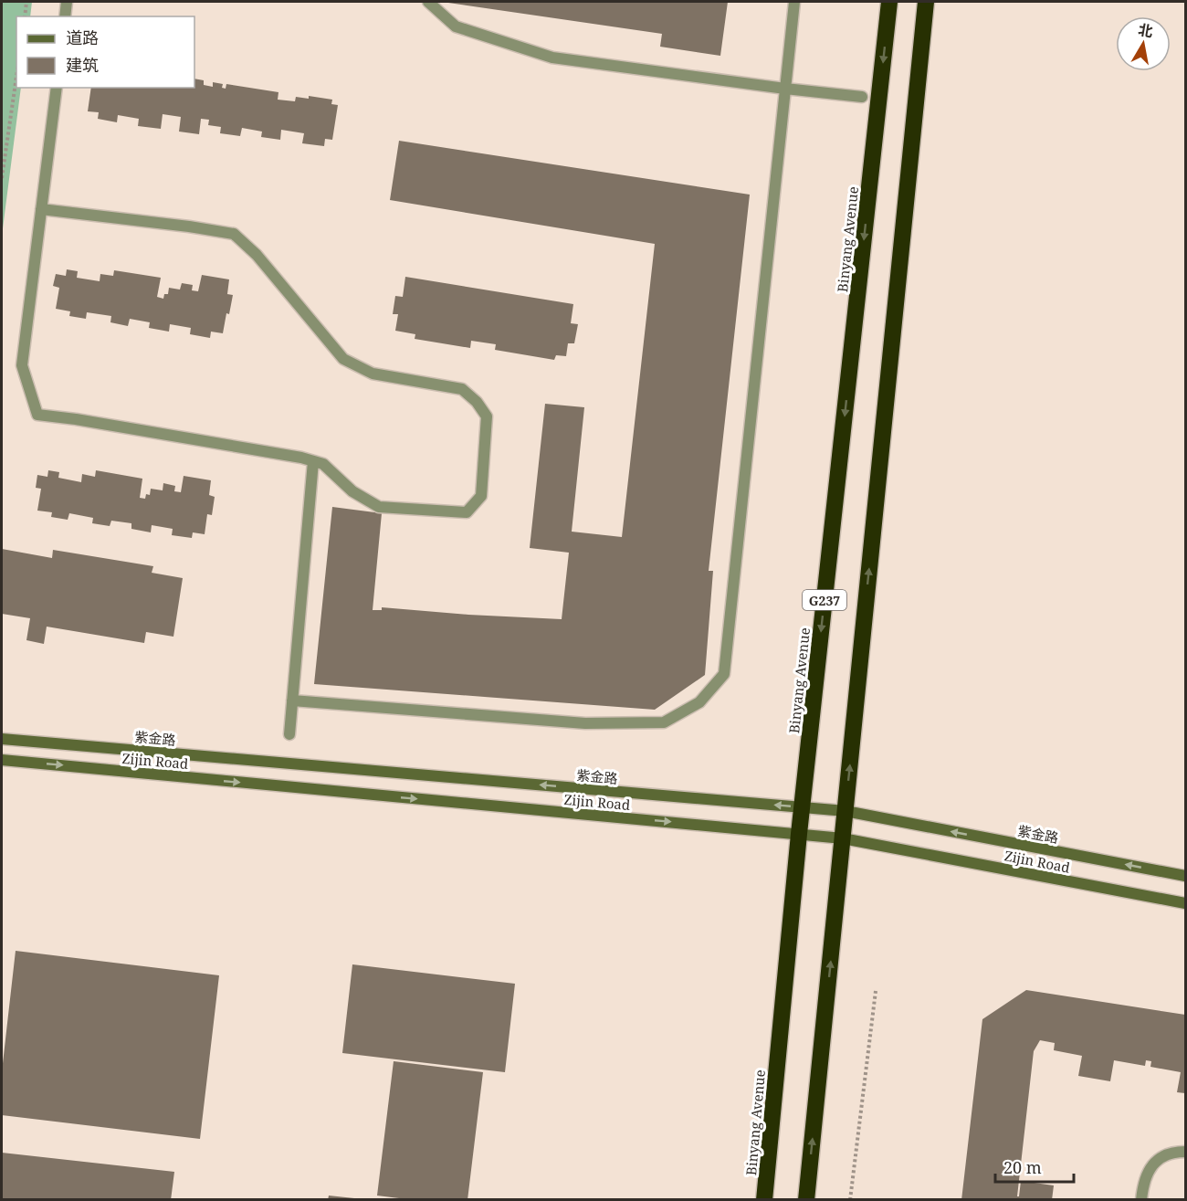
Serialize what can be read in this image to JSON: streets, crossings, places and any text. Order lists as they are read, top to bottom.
{
  "streets": {
    "highway": ["Binyang Avenue", "G237"],
    "street": ["紫金路", "Zijin Road"]
  },
  "crossings": [
    ["Binyang Avenue", "紫金路"],
    ["Binyang Avenue", "Zijin Road"],
    ["G237", "紫金路"],
    ["G237", "Zijin Road"]
  ],
  "one_way": ["紫金路", "Zijin Road"],
  "legend": ["道路", "建筑"],
  "scale_bar": "20 m",
  "north": "top"
}
